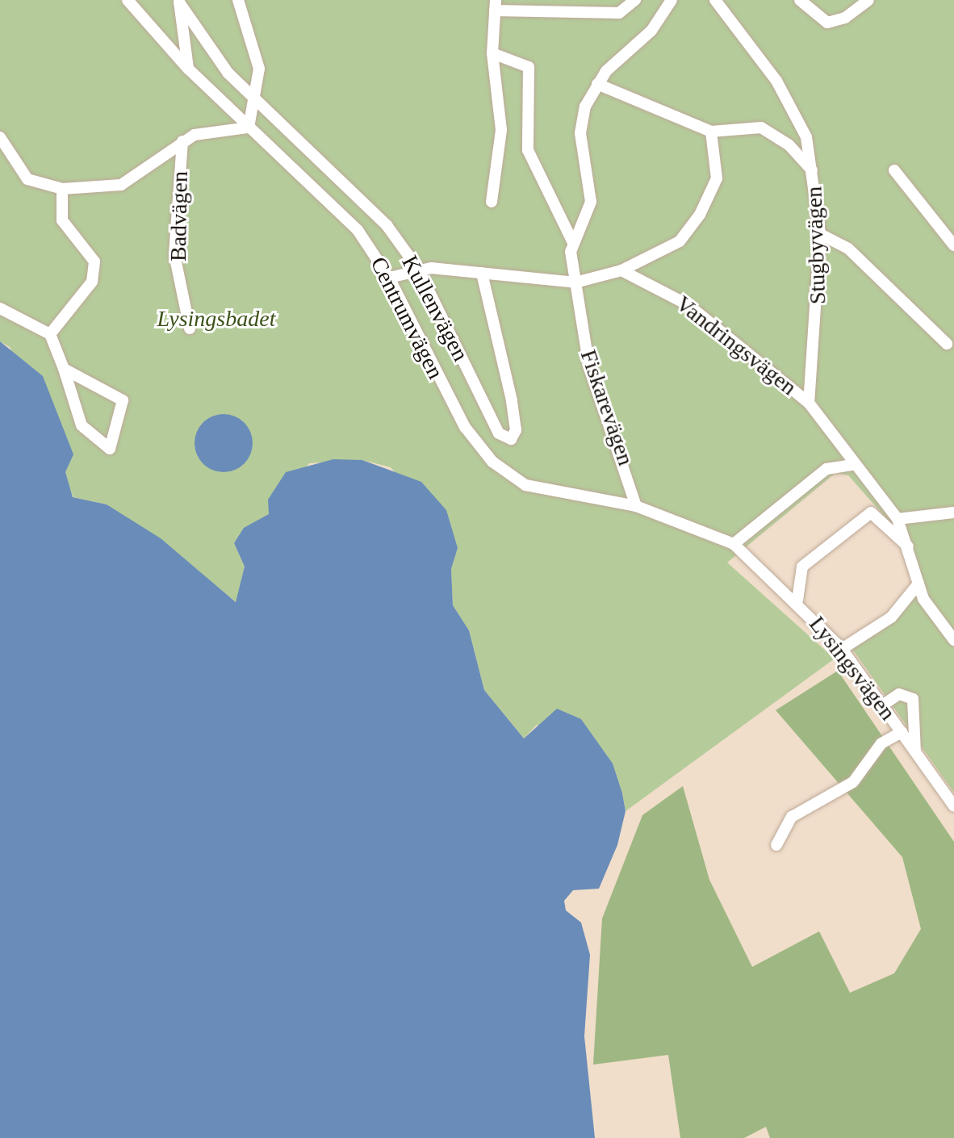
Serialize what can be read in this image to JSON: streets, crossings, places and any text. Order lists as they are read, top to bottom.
{
  "streets": {
    "street": [
      "Badvägen",
      "Stugbyvägen",
      "Kullenvägen",
      "Centrumvägen",
      "Vandringsvägen",
      "Fiskarevägen",
      "Lysingsvägen"
    ]
  },
  "crossings": [
    ["Stugbyvägen", "Vandringsvägen"],
    ["Centrumvägen", "Fiskarevägen"],
    ["Centrumvägen", "Lysingsvägen"],
    ["Vandringsvägen", "Lysingsvägen"]
  ],
  "parks": ["Lysingsbadet"]
}
